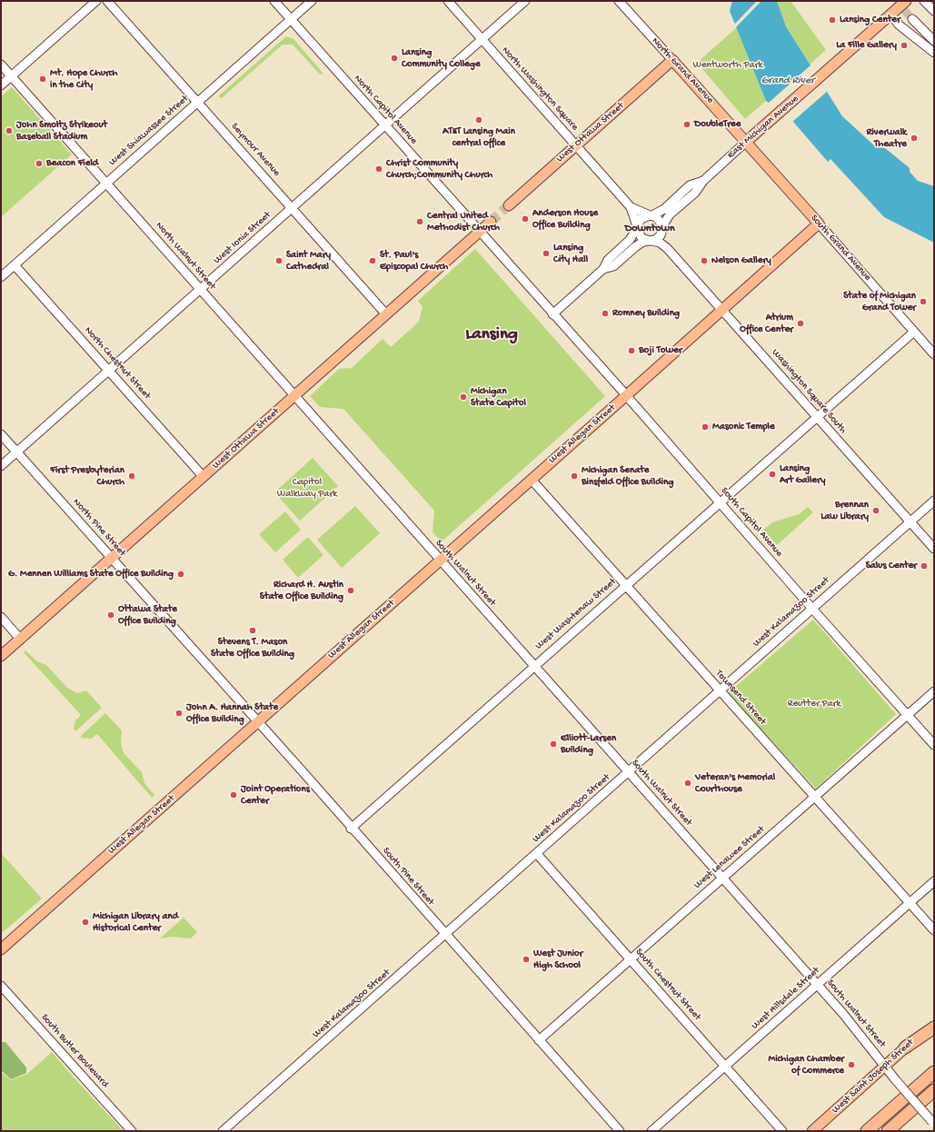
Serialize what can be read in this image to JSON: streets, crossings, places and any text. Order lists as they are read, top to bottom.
{
  "streets": {
    "main road": [
      "North Grand Avenue",
      "East Michigan Avenue",
      "West Ottawa Street",
      "South Grand Avenue",
      "West Allegan Street",
      "West Saint Joseph Street"
    ],
    "street": [
      "North Washington Square",
      "North Capitol Avenue",
      "West Shiawassee Street",
      "Seymour Avenue",
      "West Ionia Street",
      "North Walnut Street",
      "North Chestnut Street",
      "Washington Square South",
      "South Capitol Avenue",
      "North Pine Street",
      "South Walnut Street",
      "West Kalamazoo Street",
      "West Washtenaw Street",
      "Townsend Street",
      "West Lenawee Street",
      "South Pine Street",
      "South Chestnut Street",
      "West Hillsdale Street",
      "South Butler Boulevard"
    ]
  },
  "crossings": [
    ["North Grand Avenue", "East Michigan Avenue"],
    ["North Grand Avenue", "West Ottawa Street"],
    ["North Grand Avenue", "South Grand Avenue"],
    ["North Washington Square", "West Ottawa Street"],
    ["North Washington Square", "West Ionia Street"],
    ["North Capitol Avenue", "West Shiawassee Street"],
    ["North Capitol Avenue", "West Ottawa Street"],
    ["North Capitol Avenue", "West Ionia Street"],
    ["North Capitol Avenue", "South Capitol Avenue"],
    ["East Michigan Avenue", "South Grand Avenue"],
    ["East Michigan Avenue", "Washington Square South"],
    ["West Shiawassee Street", "Seymour Avenue"],
    ["West Shiawassee Street", "North Walnut Street"],
    ["West Shiawassee Street", "North Chestnut Street"],
    ["West Ottawa Street", "Seymour Avenue"],
    ["West Ottawa Street", "North Walnut Street"],
    ["West Ottawa Street", "North Chestnut Street"],
    ["West Ottawa Street", "North Pine Street"],
    ["Seymour Avenue", "West Ionia Street"],
    ["West Ionia Street", "North Walnut Street"],
    ["West Ionia Street", "North Chestnut Street"],
    ["West Ionia Street", "North Pine Street"],
    ["South Grand Avenue", "West Allegan Street"],
    ["South Grand Avenue", "West Washtenaw Street"],
    ["North Walnut Street", "South Walnut Street"],
    ["Washington Square South", "West Allegan Street"],
    ["Washington Square South", "West Kalamazoo Street"],
    ["Washington Square South", "West Washtenaw Street"],
    ["West Allegan Street", "South Capitol Avenue"],
    ["West Allegan Street", "South Walnut Street"],
    ["West Allegan Street", "Townsend Street"],
    ["West Allegan Street", "South Pine Street"],
    ["South Capitol Avenue", "West Kalamazoo Street"],
    ["South Capitol Avenue", "West Washtenaw Street"],
    ["South Capitol Avenue", "West Lenawee Street"],
    ["North Pine Street", "South Pine Street"],
    ["South Walnut Street", "West Kalamazoo Street"],
    ["South Walnut Street", "West Washtenaw Street"],
    ["South Walnut Street", "West Lenawee Street"],
    ["South Walnut Street", "West Hillsdale Street"],
    ["South Walnut Street", "West Saint Joseph Street"],
    ["West Kalamazoo Street", "Townsend Street"],
    ["West Kalamazoo Street", "South Pine Street"],
    ["West Kalamazoo Street", "South Chestnut Street"],
    ["West Washtenaw Street", "Townsend Street"],
    ["West Washtenaw Street", "South Pine Street"],
    ["Townsend Street", "West Lenawee Street"],
    ["Townsend Street", "West Hillsdale Street"],
    ["West Lenawee Street", "South Pine Street"],
    ["West Lenawee Street", "South Chestnut Street"],
    ["South Chestnut Street", "West Hillsdale Street"]
  ],
  "districts": ["Downtown", "Lansing"],
  "water": ["Grand River"],
  "parks": ["Wentworth Park", "Capitol Walkway Park", "Reutter Park"],
  "places": [
    "Lansing Center",
    "La Fille Gallery",
    "Lansing Community College",
    "Mt. Hope Church in the City",
    "AT&T Lansing Main central office",
    "DoubleTree",
    "John Smoltz Strikeout Baseball Stadium",
    "Riverwalk Theatre",
    "Beacon Field",
    "Christ Community Church;Community Church",
    "Anderson House Office Building",
    "Central United Methodist Church",
    "Lansing City Hall",
    "Saint Mary Cathedral",
    "St. Paul's Episcopal Church",
    "Nelson Gallery",
    "State of Michigan Grand Tower",
    "Romney Building",
    "Atrium Office Center",
    "Boji Tower",
    "Michigan State Capitol",
    "Masonic Temple",
    "Lansing Art Gallery",
    "First Presbyterian Church",
    "Michigan Senate Binsfeld Office Building",
    "Brennan Law Library",
    "Salus Center",
    "G. Mennen Williams State Office Building",
    "Richard H. Austin State Office Building",
    "Ottawa State Office Building",
    "Stevens T. Mason State Office Building",
    "John A. Hannah State Office Building",
    "Elliott-Larsen Building",
    "Veteran's Memorial Courthouse",
    "Joint Operations Center",
    "Michigan Library and Historical Center",
    "West Junior High School",
    "Michigan Chamber of Commerce"
  ]
}
